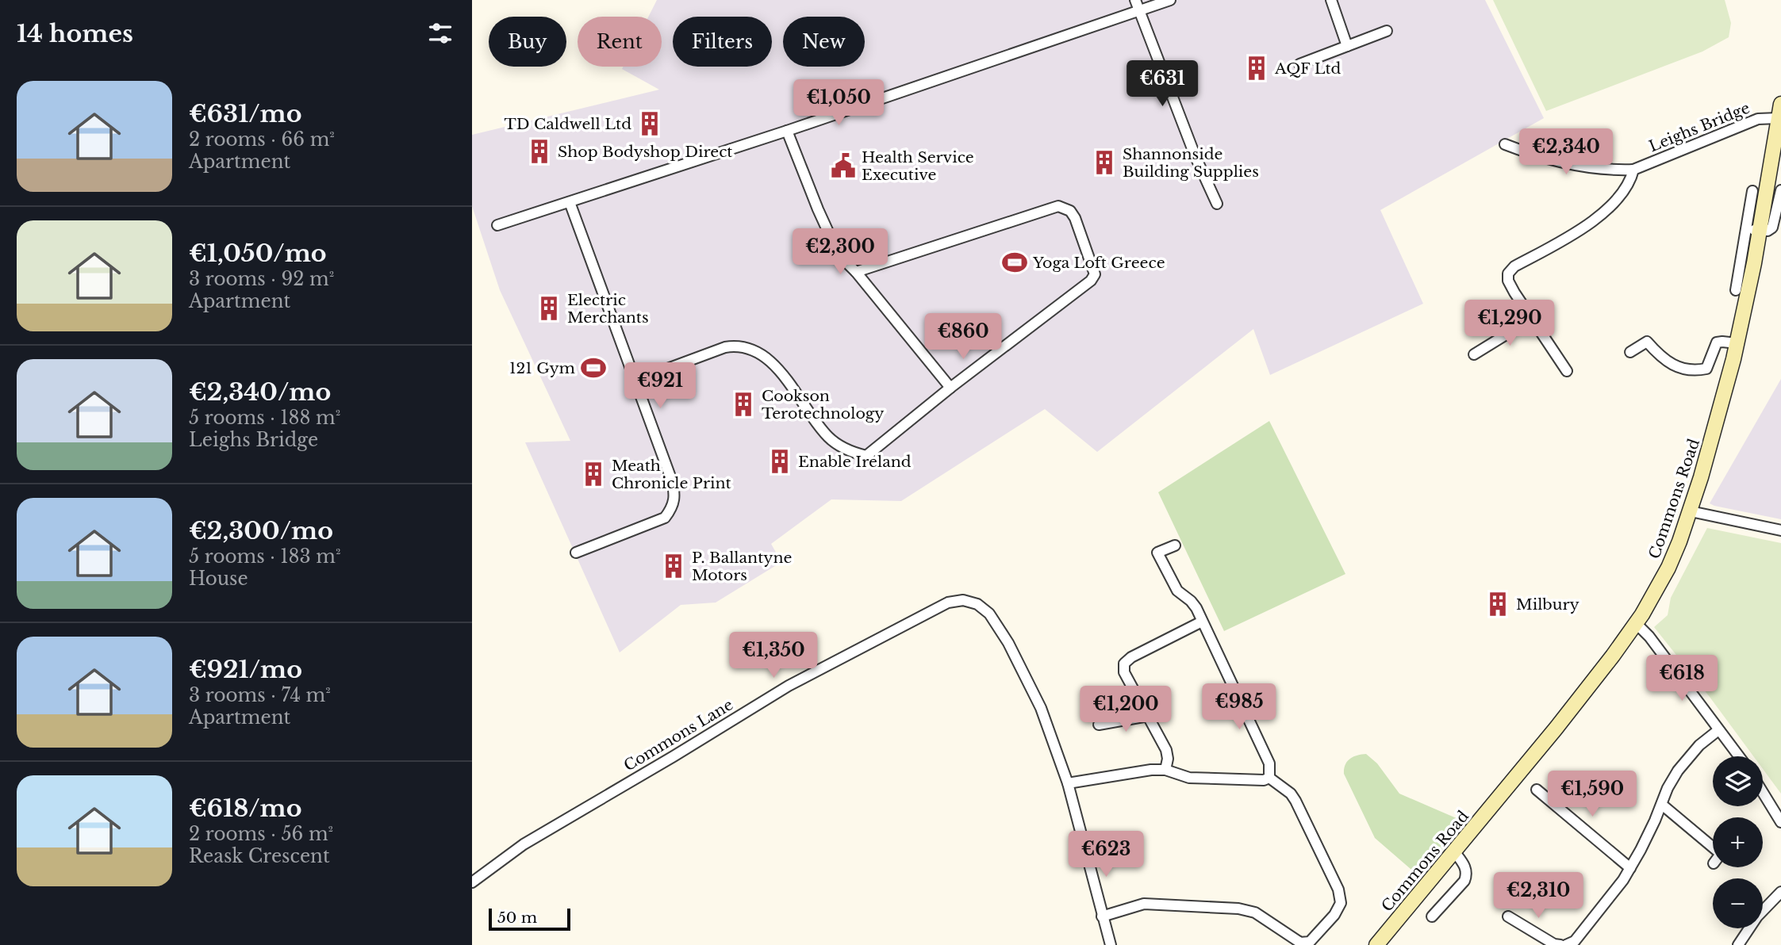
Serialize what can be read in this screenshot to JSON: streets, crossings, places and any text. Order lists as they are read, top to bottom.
{
  "streets": {
    "street": ["Leighs Bridge", "Commons Road", "Commons Lane"]
  },
  "crossings": [
    ["Leighs Bridge", "Commons Road"]
  ],
  "places": {
    "building": [
      "AQF Ltd",
      "TD Caldwell Ltd",
      "Shop Bodyshop Direct",
      "Shannonside Building Supplies",
      "Electric Merchants",
      "Cookson Terotechnology",
      "Enable Ireland",
      "Meath Chronicle Print",
      "P. Ballantyne Motors",
      "Milbury"
    ],
    "public building": ["Health Service Executive"],
    "sports": ["Yoga Loft Greece", "121 Gym"]
  },
  "scale_bar": "50 m",
  "page": {
    "heading": "14 homes",
    "chip": [
      "Buy",
      "Rent",
      "Filters",
      "New"
    ],
    "price": [
      "€631",
      "€1,050",
      "€2,340",
      "€2,300",
      "€1,290",
      "€860",
      "€921",
      "€1,350",
      "€618",
      "€985",
      "€1,200",
      "€1,590",
      "€623",
      "€2,310"
    ],
    "list": [
      {
        "name": "€631/mo",
        "note": "2 rooms · 66 m² · Apartment"
      },
      {
        "name": "€1,050/mo",
        "note": "3 rooms · 92 m² · Apartment"
      },
      {
        "name": "€2,340/mo",
        "note": "5 rooms · 188 m² · Leighs Bridge"
      },
      {
        "name": "€2,300/mo",
        "note": "5 rooms · 183 m² · House"
      },
      {
        "name": "€921/mo",
        "note": "3 rooms · 74 m² · Apartment"
      },
      {
        "name": "€618/mo",
        "note": "2 rooms · 56 m² · Reask Crescent"
      }
    ],
    "map_buttons": ["+", "−"],
    "scale": "50 m"
  }
}
